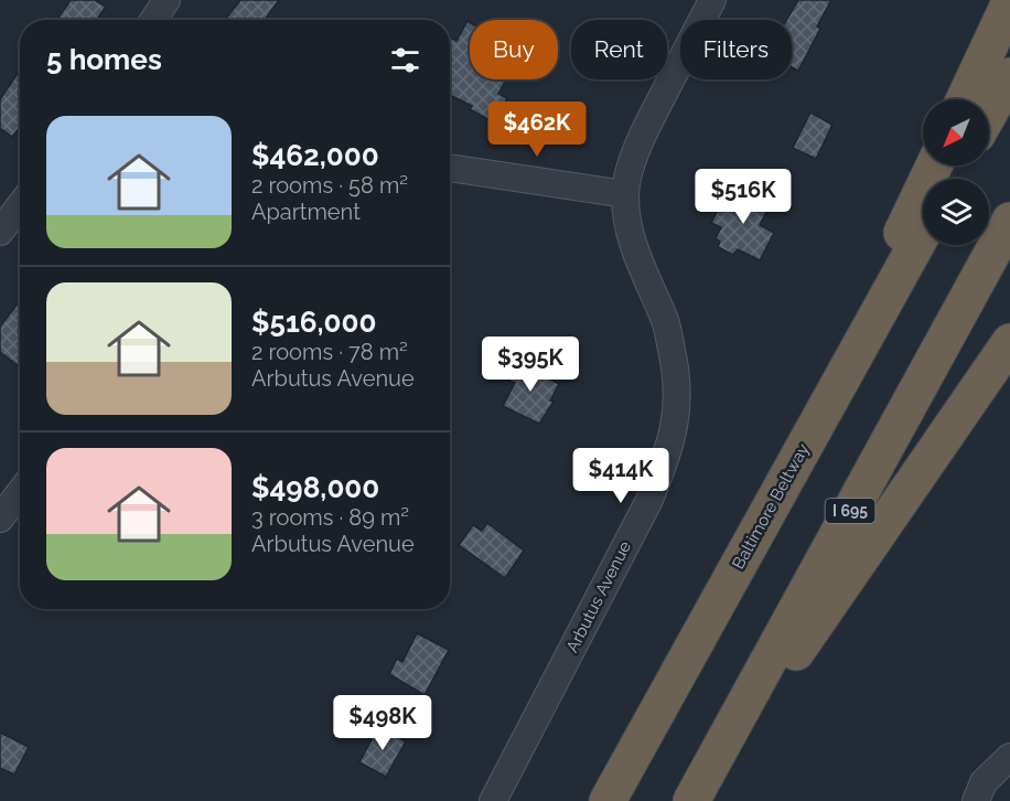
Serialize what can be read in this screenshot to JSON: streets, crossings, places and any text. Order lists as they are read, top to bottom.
{
  "streets": {
    "highway": ["Baltimore Beltway", "I 695"],
    "street": ["Arbutus Avenue"]
  },
  "north": "bottom left",
  "page": {
    "chip": ["Buy", "Rent", "Filters"],
    "heading": "5 homes",
    "list": [
      {
        "name": "$462,000",
        "note": "2 rooms · 58 m² · Apartment"
      },
      {
        "name": "$516,000",
        "note": "2 rooms · 78 m² · Arbutus Avenue"
      },
      {
        "name": "$498,000",
        "note": "3 rooms · 89 m² · Arbutus Avenue"
      }
    ],
    "price": [
      "$462K",
      "$516K",
      "$395K",
      "$414K",
      "$498K"
    ]
  }
}
